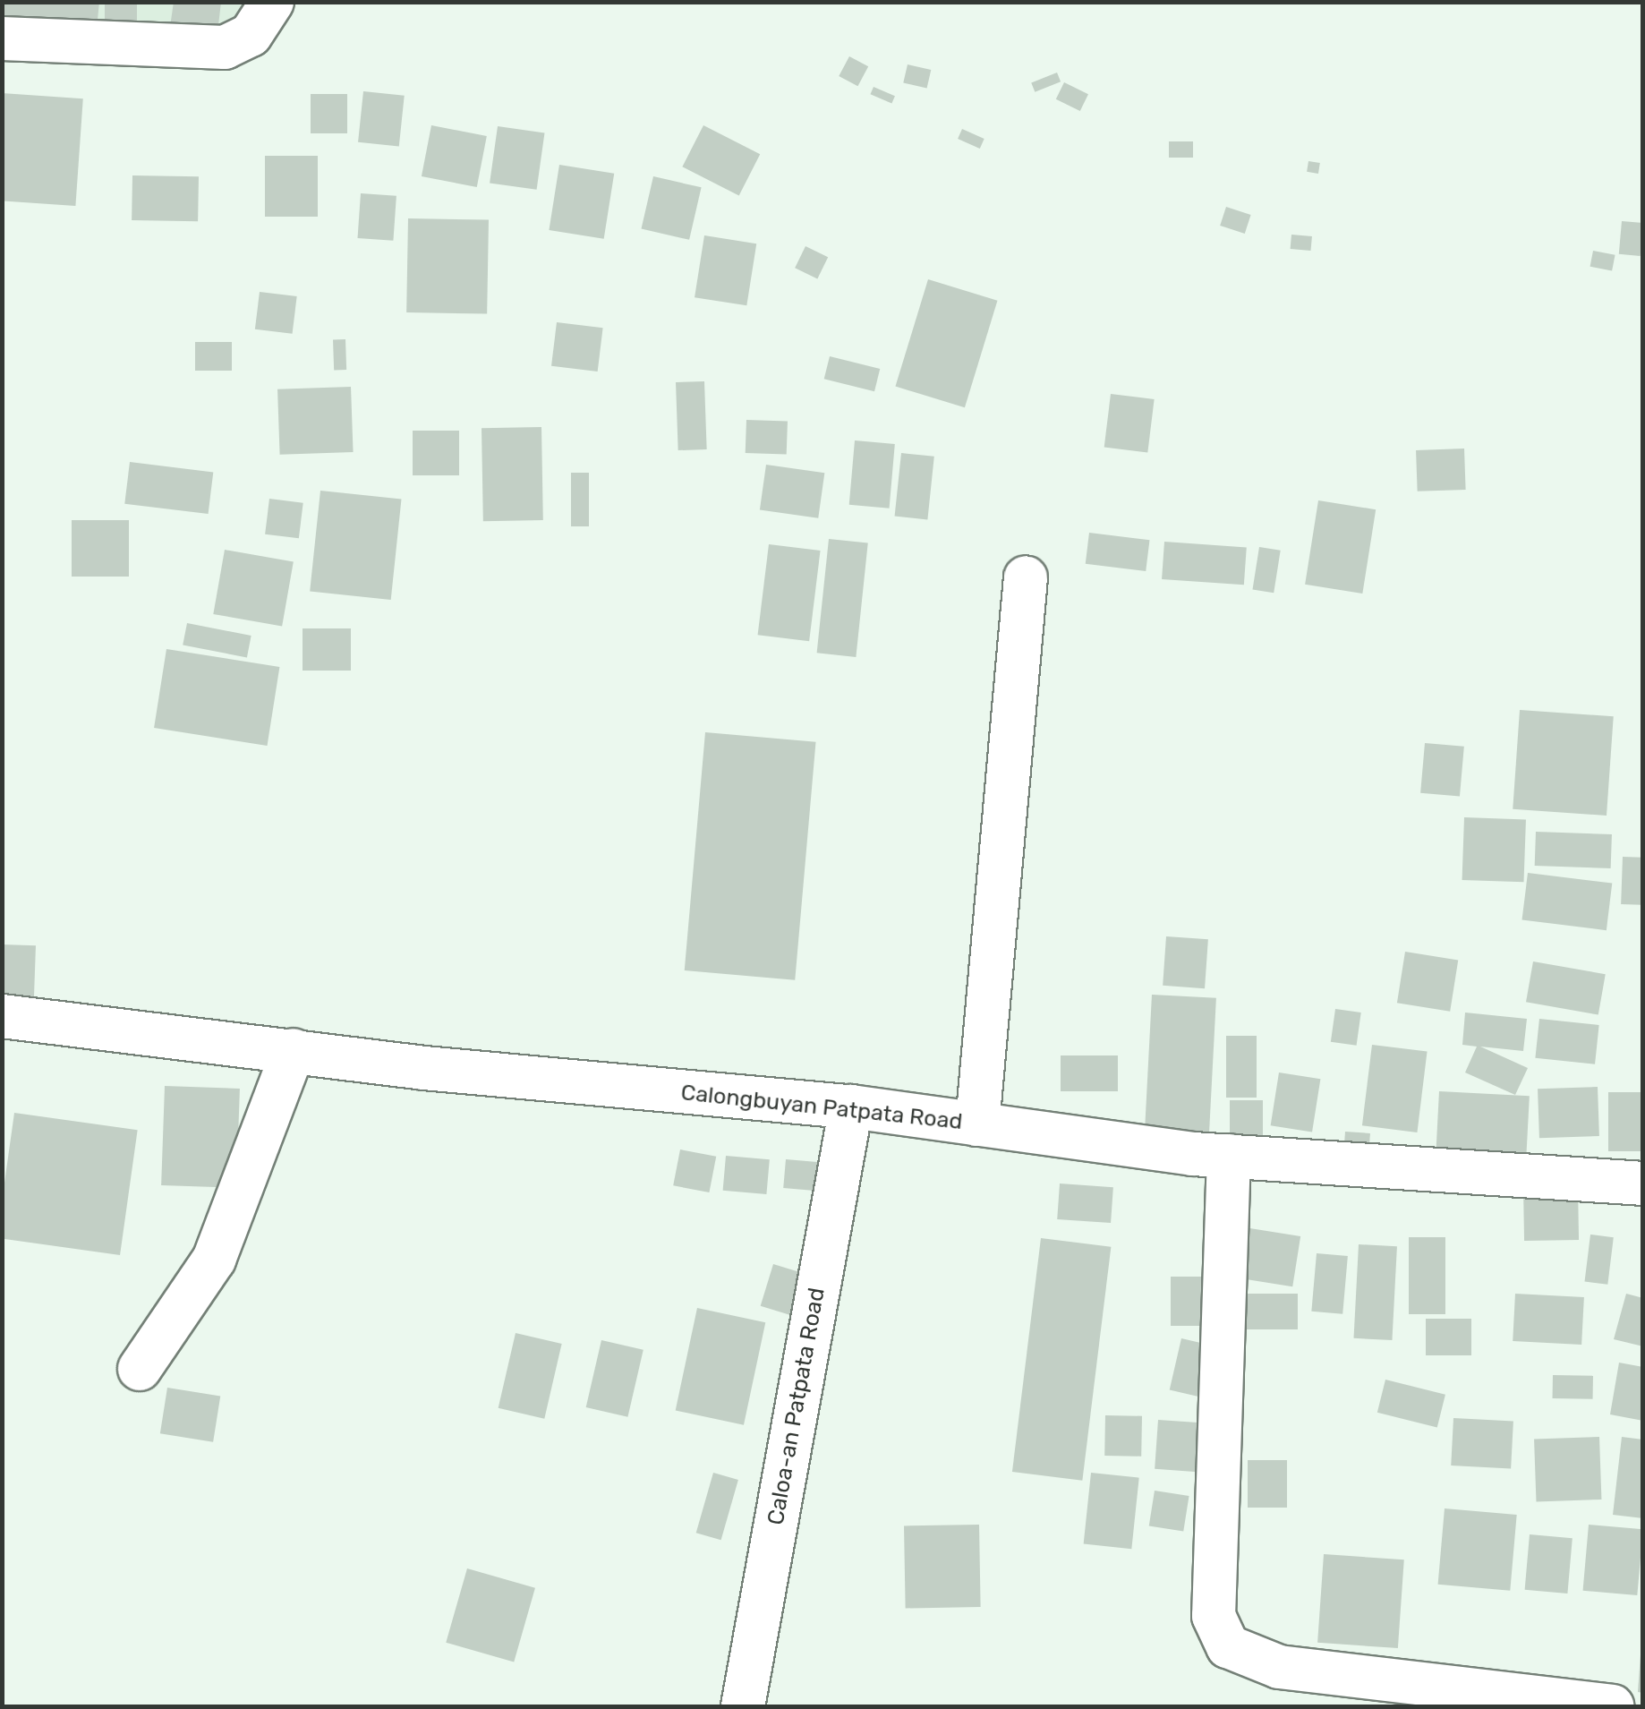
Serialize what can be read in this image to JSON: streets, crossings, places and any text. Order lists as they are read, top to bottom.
{
  "streets": {
    "street": ["Calongbuyan Patpata Road", "Caloa-an Patpata Road"]
  },
  "crossings": [
    ["Calongbuyan Patpata Road", "Caloa-an Patpata Road"]
  ]
}
